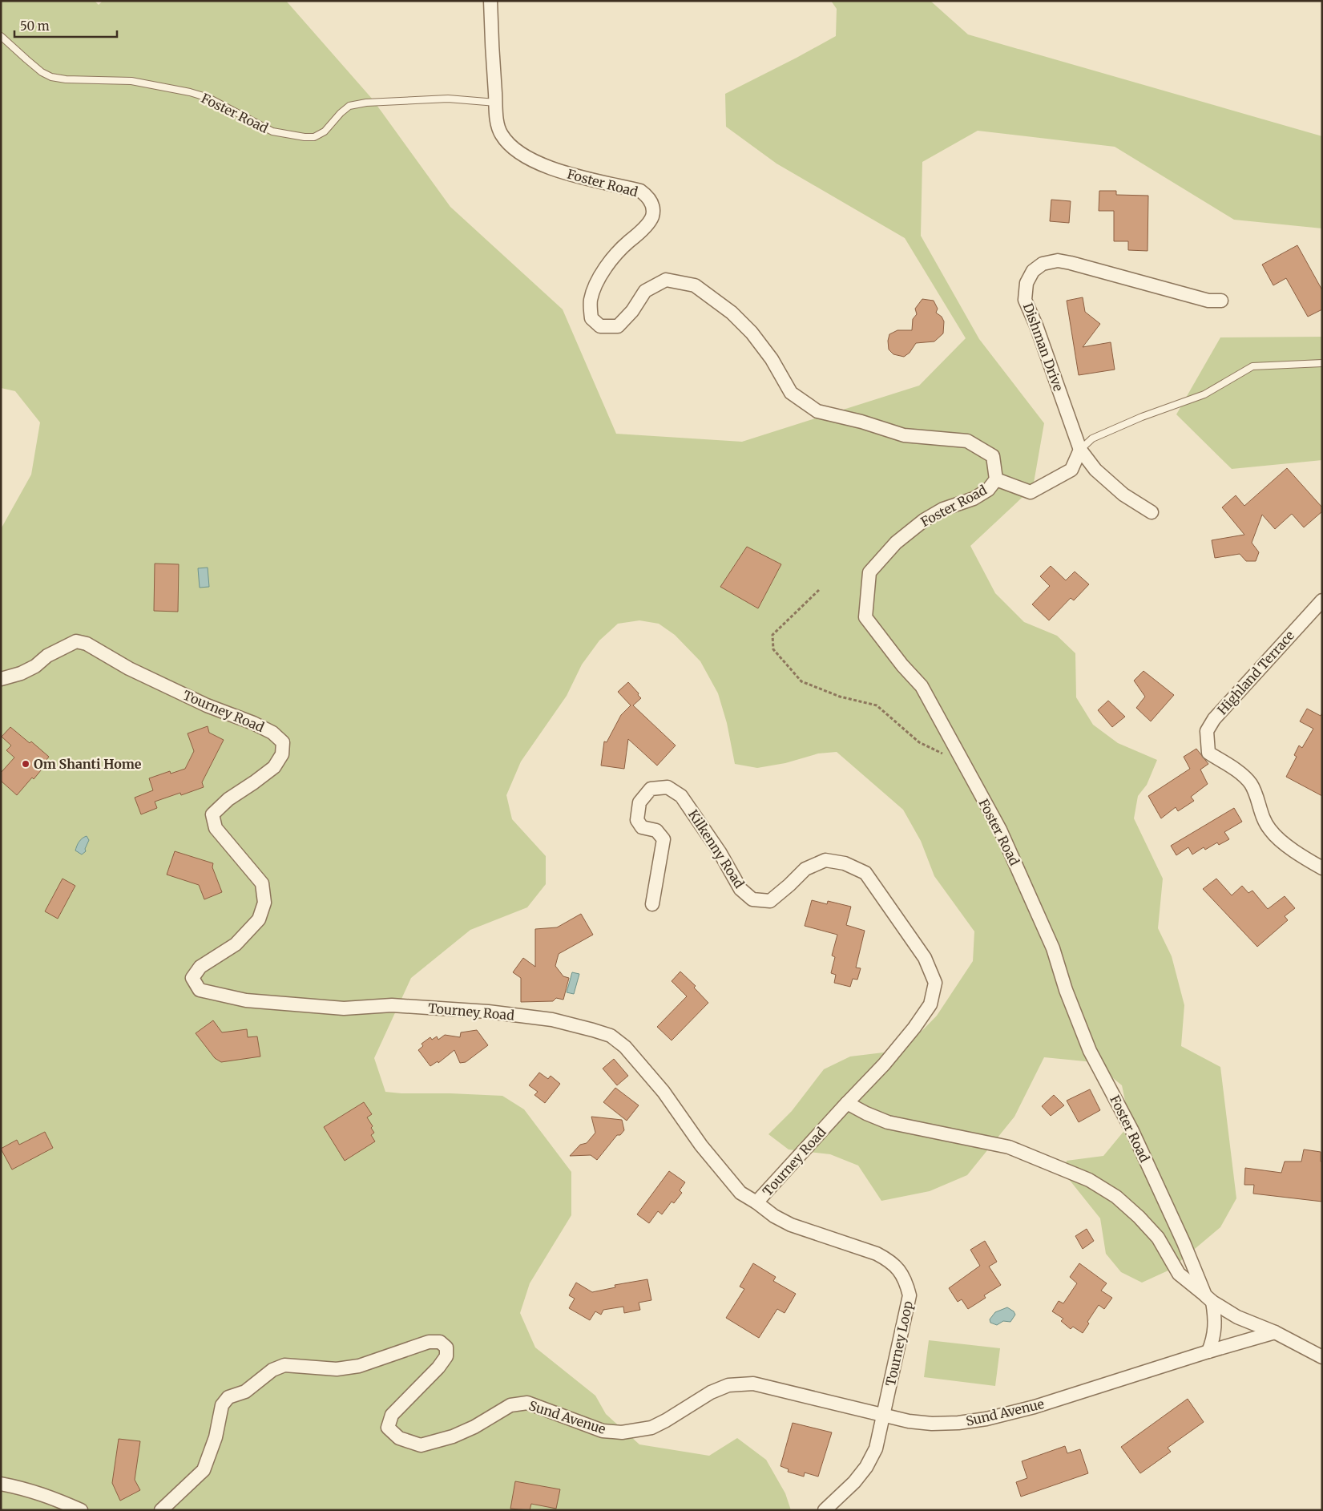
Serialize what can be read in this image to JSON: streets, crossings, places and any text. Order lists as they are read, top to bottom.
{
  "streets": {
    "street": [
      "Foster Road",
      "Dishman Drive",
      "Highland Terrace",
      "Tourney Road",
      "Kilkenny Road",
      "Tourney Loop",
      "Sund Avenue"
    ]
  },
  "crossings": [
    ["Tourney Road", "Kilkenny Road"],
    ["Tourney Road", "Tourney Loop"],
    ["Tourney Loop", "Sund Avenue"]
  ],
  "places": ["Om Shanti Home"],
  "scale_bar": "50 m"
}
